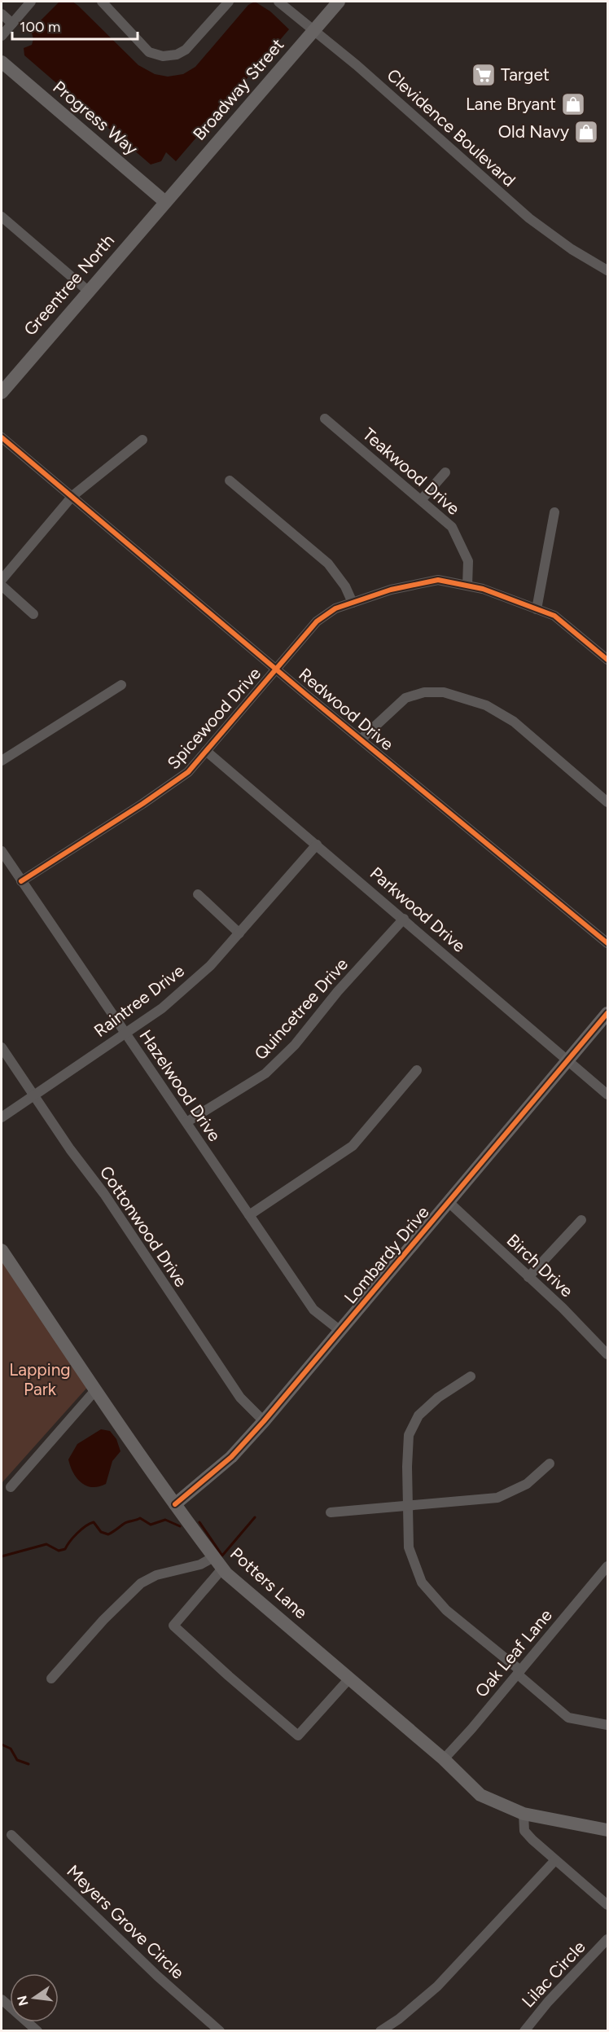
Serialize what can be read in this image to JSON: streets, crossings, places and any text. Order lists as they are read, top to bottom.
{
  "streets": {
    "main road": [
      "Broadway Street",
      "Progress Way",
      "Greentree North",
      "Lombardy Drive",
      "Potters Lane"
    ],
    "street": [
      "Clevidence Boulevard",
      "Teakwood Drive",
      "Redwood Drive",
      "Spicewood Drive",
      "Parkwood Drive",
      "Raintree Drive",
      "Quincetree Drive",
      "Hazelwood Drive",
      "Cottonwood Drive",
      "Birch Drive",
      "Oak Leaf Lane",
      "Meyers Grove Circle",
      "Lilac Circle"
    ]
  },
  "crossings": [
    ["Broadway Street", "Progress Way"],
    ["Broadway Street", "Clevidence Boulevard"],
    ["Broadway Street", "Greentree North"],
    ["Progress Way", "Greentree North"],
    ["Teakwood Drive", "Spicewood Drive"],
    ["Redwood Drive", "Spicewood Drive"],
    ["Spicewood Drive", "Parkwood Drive"],
    ["Spicewood Drive", "Hazelwood Drive"],
    ["Parkwood Drive", "Raintree Drive"],
    ["Parkwood Drive", "Quincetree Drive"],
    ["Parkwood Drive", "Lombardy Drive"],
    ["Raintree Drive", "Hazelwood Drive"],
    ["Raintree Drive", "Cottonwood Drive"],
    ["Quincetree Drive", "Hazelwood Drive"],
    ["Hazelwood Drive", "Lombardy Drive"],
    ["Cottonwood Drive", "Lombardy Drive"],
    ["Lombardy Drive", "Birch Drive"],
    ["Lombardy Drive", "Potters Lane"],
    ["Potters Lane", "Oak Leaf Lane"]
  ],
  "parks": ["Lapping Park"],
  "places": {
    "supermarket": ["Target"],
    "shop": ["Lane Bryant", "Old Navy"]
  },
  "scale_bar": "100 m",
  "north": "left"
}
